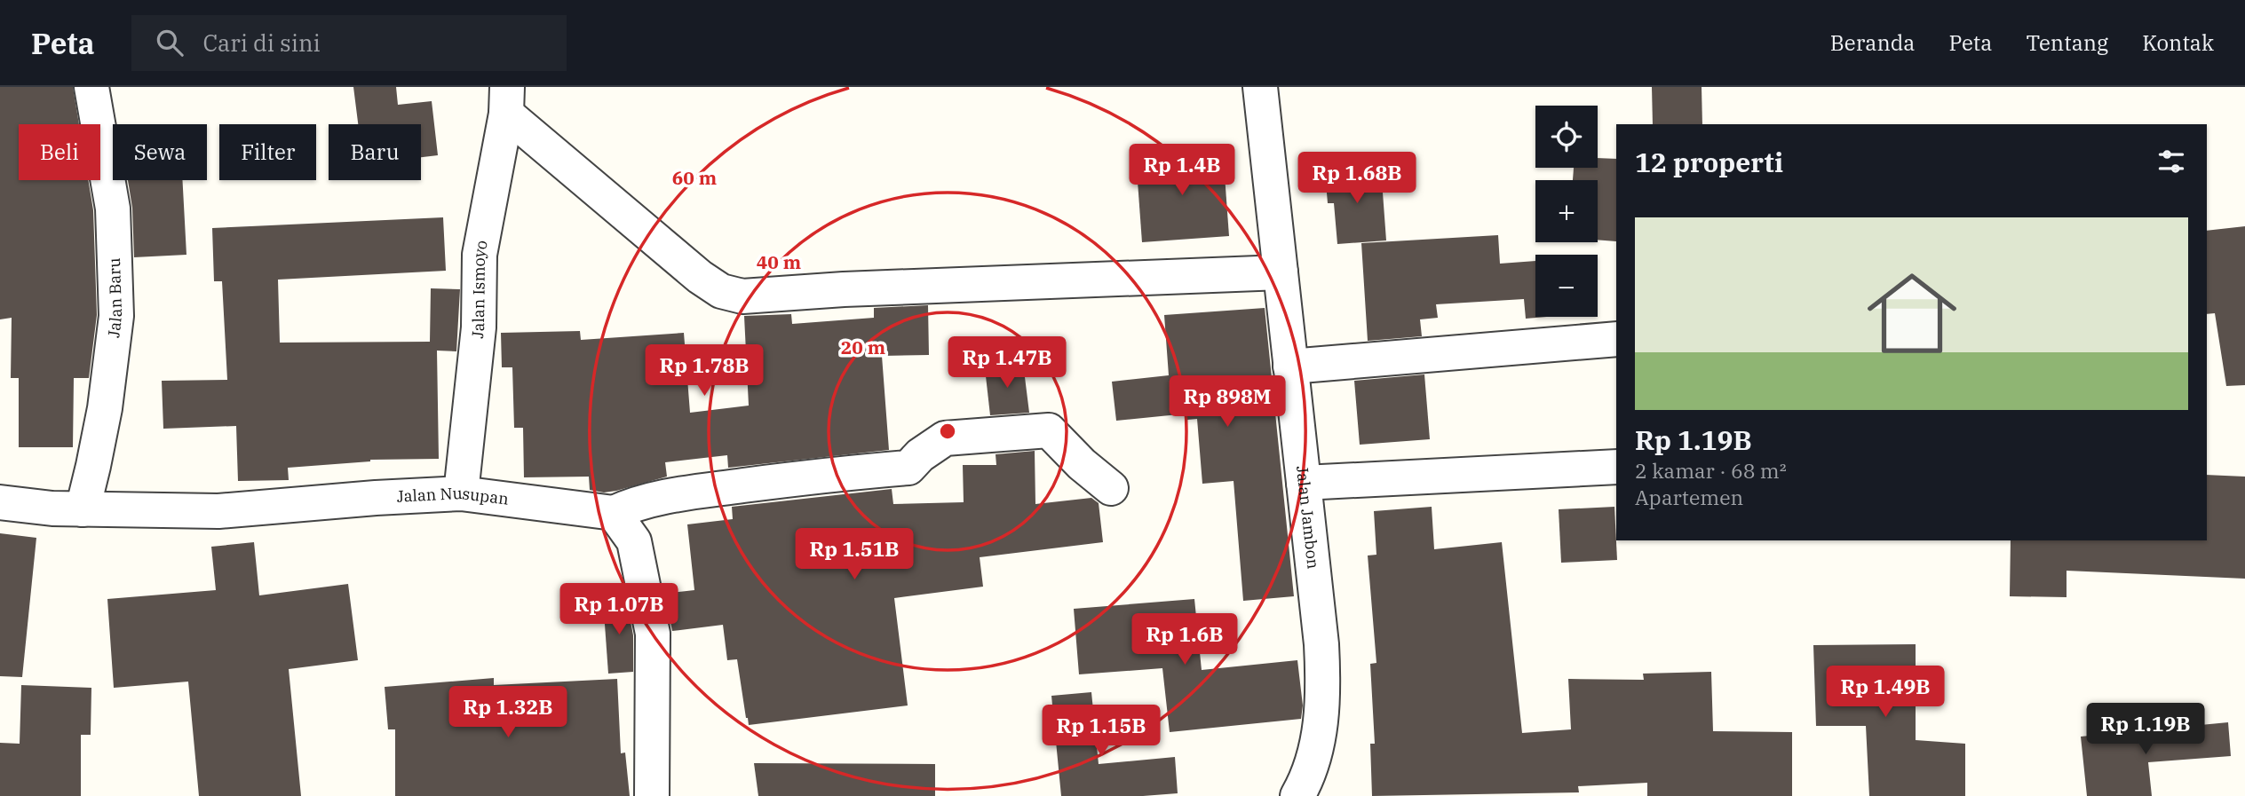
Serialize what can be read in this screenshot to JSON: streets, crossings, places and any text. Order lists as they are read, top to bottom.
{
  "streets": {
    "street": [
      "Jalan Ismoyo",
      "Jalan Baru",
      "Jalan Nusupan",
      "Jalan Jambon"
    ]
  },
  "crossings": [
    ["Jalan Ismoyo", "Jalan Nusupan"],
    ["Jalan Baru", "Jalan Nusupan"]
  ],
  "page": {
    "header": "Peta",
    "search": "Cari di sini",
    "nav": [
      "Beranda",
      "Peta",
      "Tentang",
      "Kontak"
    ],
    "map_buttons": ["+", "−"],
    "chip": [
      "Beli",
      "Sewa",
      "Filter",
      "Baru"
    ],
    "heading": "12 properti",
    "price": [
      "Rp 1.4B",
      "Rp 1.68B",
      "Rp 1.47B",
      "Rp 1.78B",
      "Rp 898M",
      "Rp 1.51B",
      "Rp 1.07B",
      "Rp 1.6B",
      "Rp 1.49B",
      "Rp 1.32B",
      "Rp 1.19B",
      "Rp 1.15B"
    ],
    "list": [
      {
        "name": "Rp 1.19B",
        "note": "2 kamar · 68 m² · Apartemen"
      }
    ]
  },
  "rings": ["60 m", "40 m", "20 m"]
}
